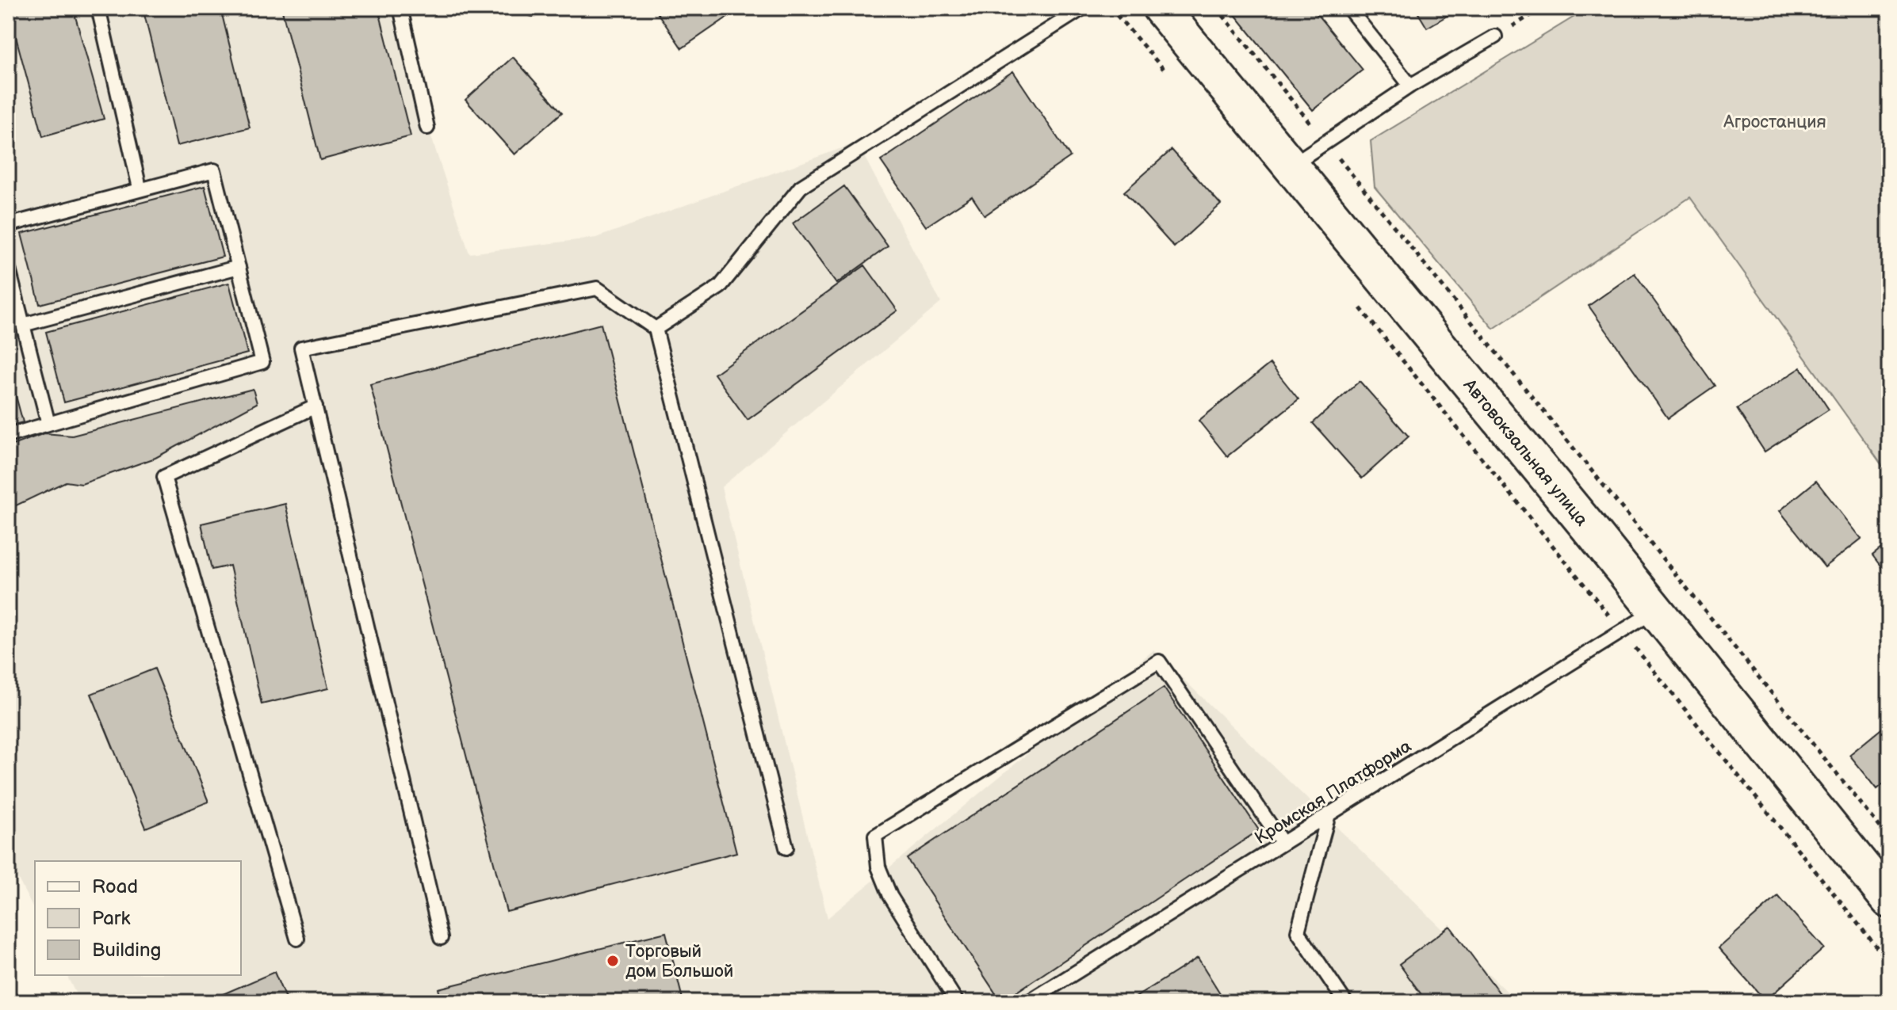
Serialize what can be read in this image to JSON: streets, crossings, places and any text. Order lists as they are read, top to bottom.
{
  "streets": {
    "street": ["Автовокзальная улица"],
    "lane": ["Кромская Платформа"]
  },
  "crossings": [
    ["Автовокзальная улица", "Кромская Платформа"]
  ],
  "parks": ["Агростанция"],
  "places": ["Торговый дом Большой"],
  "legend": ["Road", "Park", "Building"]
}
